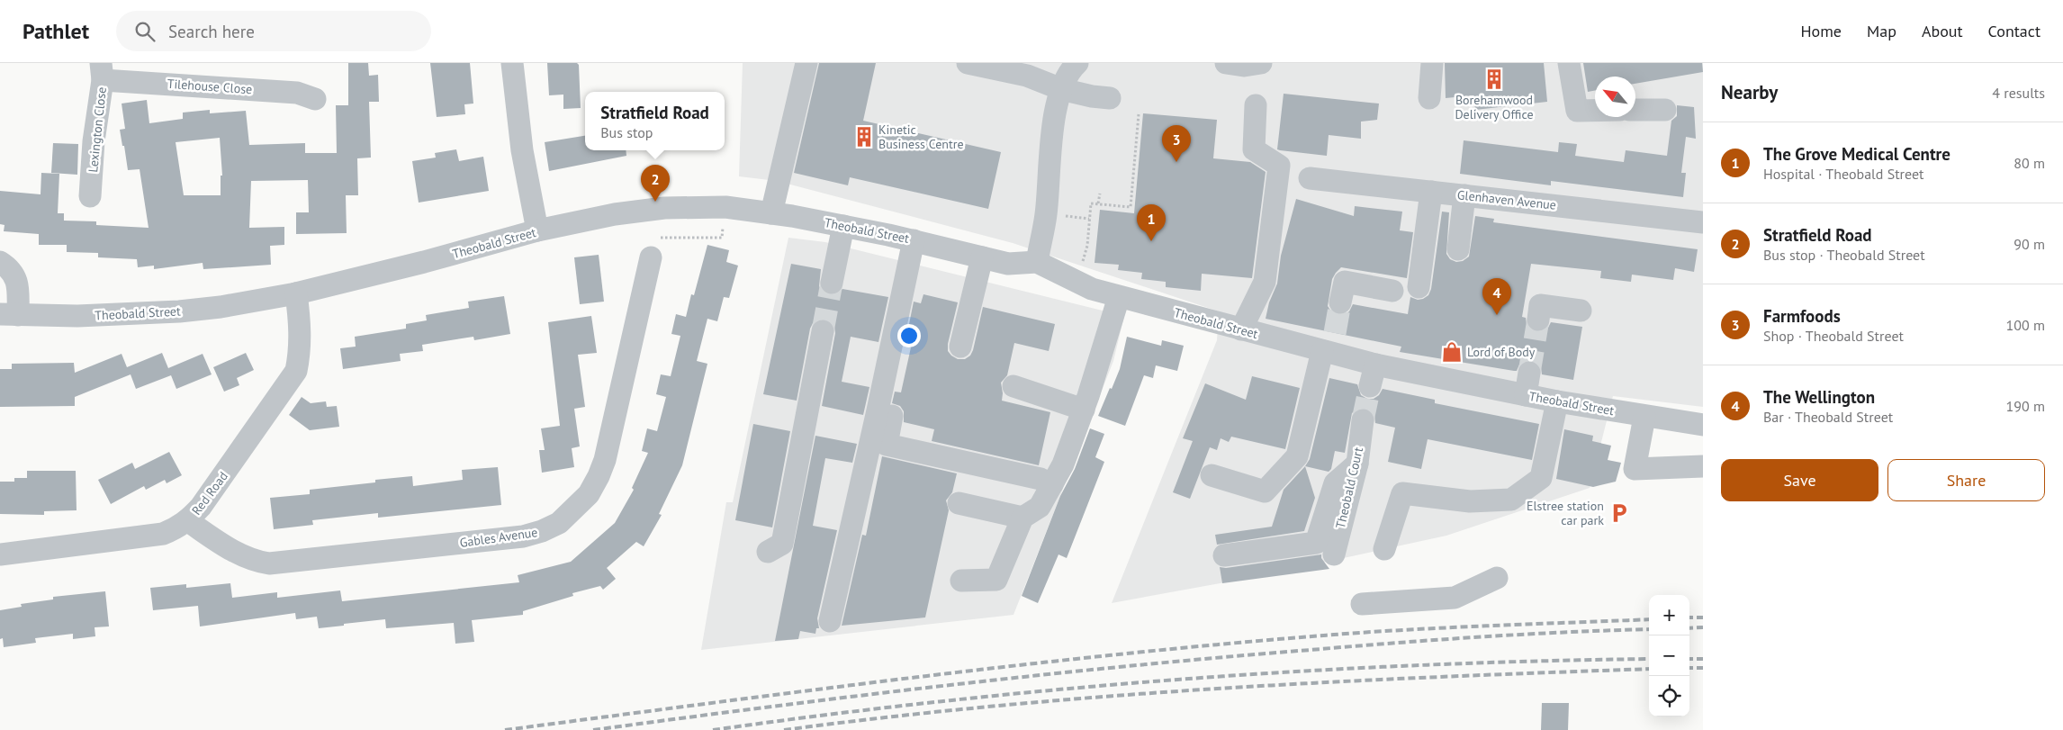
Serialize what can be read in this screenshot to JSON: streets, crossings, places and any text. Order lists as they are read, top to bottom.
{
  "streets": {
    "street": [
      "Tilehouse Close",
      "Lexington Close",
      "Glenhaven Avenue",
      "Theobald Street",
      "Theobald Court",
      "Red Road",
      "Gables Avenue"
    ]
  },
  "crossings": [
    ["Tilehouse Close", "Lexington Close"],
    ["Theobald Street", "Red Road"],
    ["Red Road", "Gables Avenue"]
  ],
  "places": {
    "building": ["Borehamwood Delivery Office", "Kinetic Business Centre"],
    "shop": ["Lord of Body"],
    "parking": ["Elstree station car park"]
  },
  "north": "top left",
  "page": {
    "header": "Pathlet",
    "search": "Search here",
    "nav": [
      "Home",
      "Map",
      "About",
      "Contact"
    ],
    "heading": ["Nearby", "4 results"],
    "popup": ["Stratfield Road", "Bus stop"],
    "list": [
      {
        "mark": "1",
        "name": "The Grove Medical Centre",
        "note": "Hospital · Theobald Street",
        "value": "80 m"
      },
      {
        "mark": "2",
        "name": "Stratfield Road",
        "note": "Bus stop · Theobald Street",
        "value": "90 m"
      },
      {
        "mark": "3",
        "name": "Farmfoods",
        "note": "Shop · Theobald Street",
        "value": "100 m"
      },
      {
        "mark": "4",
        "name": "The Wellington",
        "note": "Bar · Theobald Street",
        "value": "190 m"
      }
    ],
    "pins": [
      "3",
      "2",
      "1",
      "4"
    ],
    "buttons": ["Save", "Share"],
    "map_buttons": ["+", "−"]
  }
}
